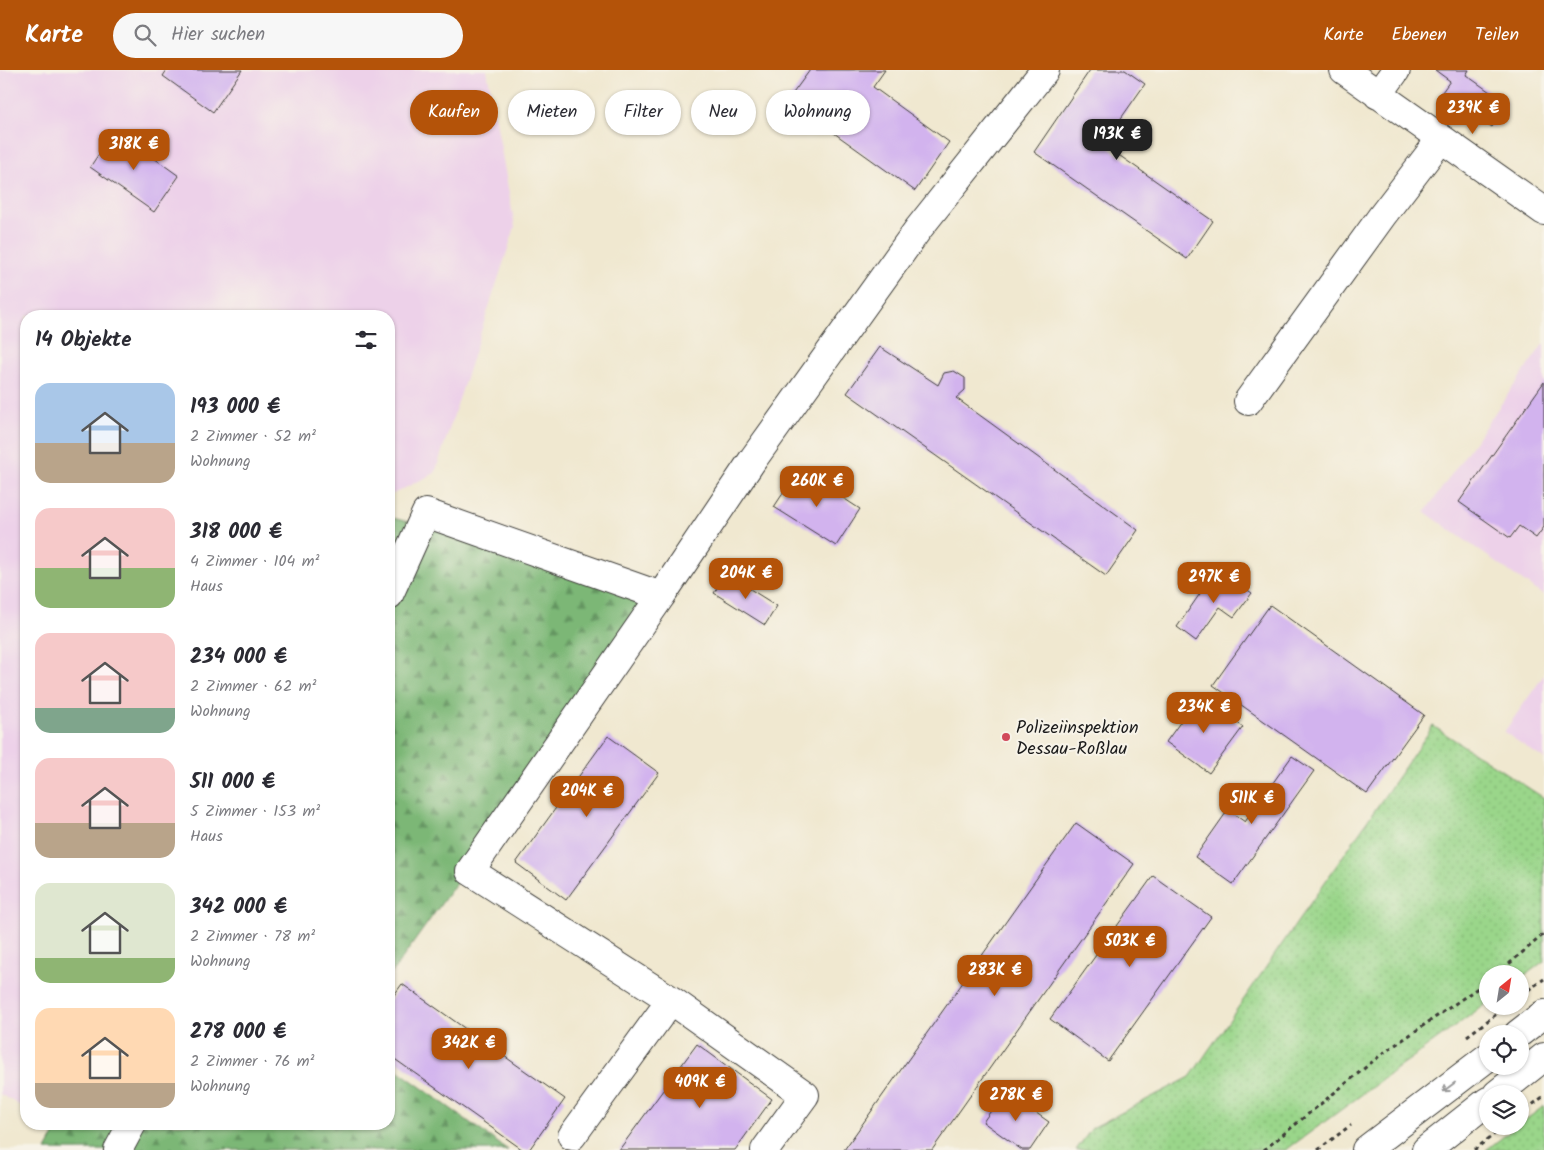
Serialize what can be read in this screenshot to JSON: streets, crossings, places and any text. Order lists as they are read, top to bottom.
{
  "places": ["Polizeiinspektion Dessau-Roßlau"],
  "north": "top right",
  "page": {
    "header": "Karte",
    "search": "Hier suchen",
    "nav": ["Karte", "Ebenen", "Teilen"],
    "chip": [
      "Kaufen",
      "Mieten",
      "Filter",
      "Neu",
      "Wohnung"
    ],
    "price": [
      "239K €",
      "193K €",
      "318K €",
      "260K €",
      "204K €",
      "297K €",
      "234K €",
      "204K €",
      "511K €",
      "503K €",
      "283K €",
      "342K €",
      "409K €",
      "278K €"
    ],
    "heading": "14 Objekte",
    "list": [
      {
        "name": "193 000 €",
        "note": "2 Zimmer · 52 m² · Wohnung"
      },
      {
        "name": "318 000 €",
        "note": "4 Zimmer · 104 m² · Haus"
      },
      {
        "name": "234 000 €",
        "note": "2 Zimmer · 62 m² · Wohnung"
      },
      {
        "name": "511 000 €",
        "note": "5 Zimmer · 153 m² · Haus"
      },
      {
        "name": "342 000 €",
        "note": "2 Zimmer · 78 m² · Wohnung"
      },
      {
        "name": "278 000 €",
        "note": "2 Zimmer · 76 m² · Wohnung"
      }
    ]
  }
}
